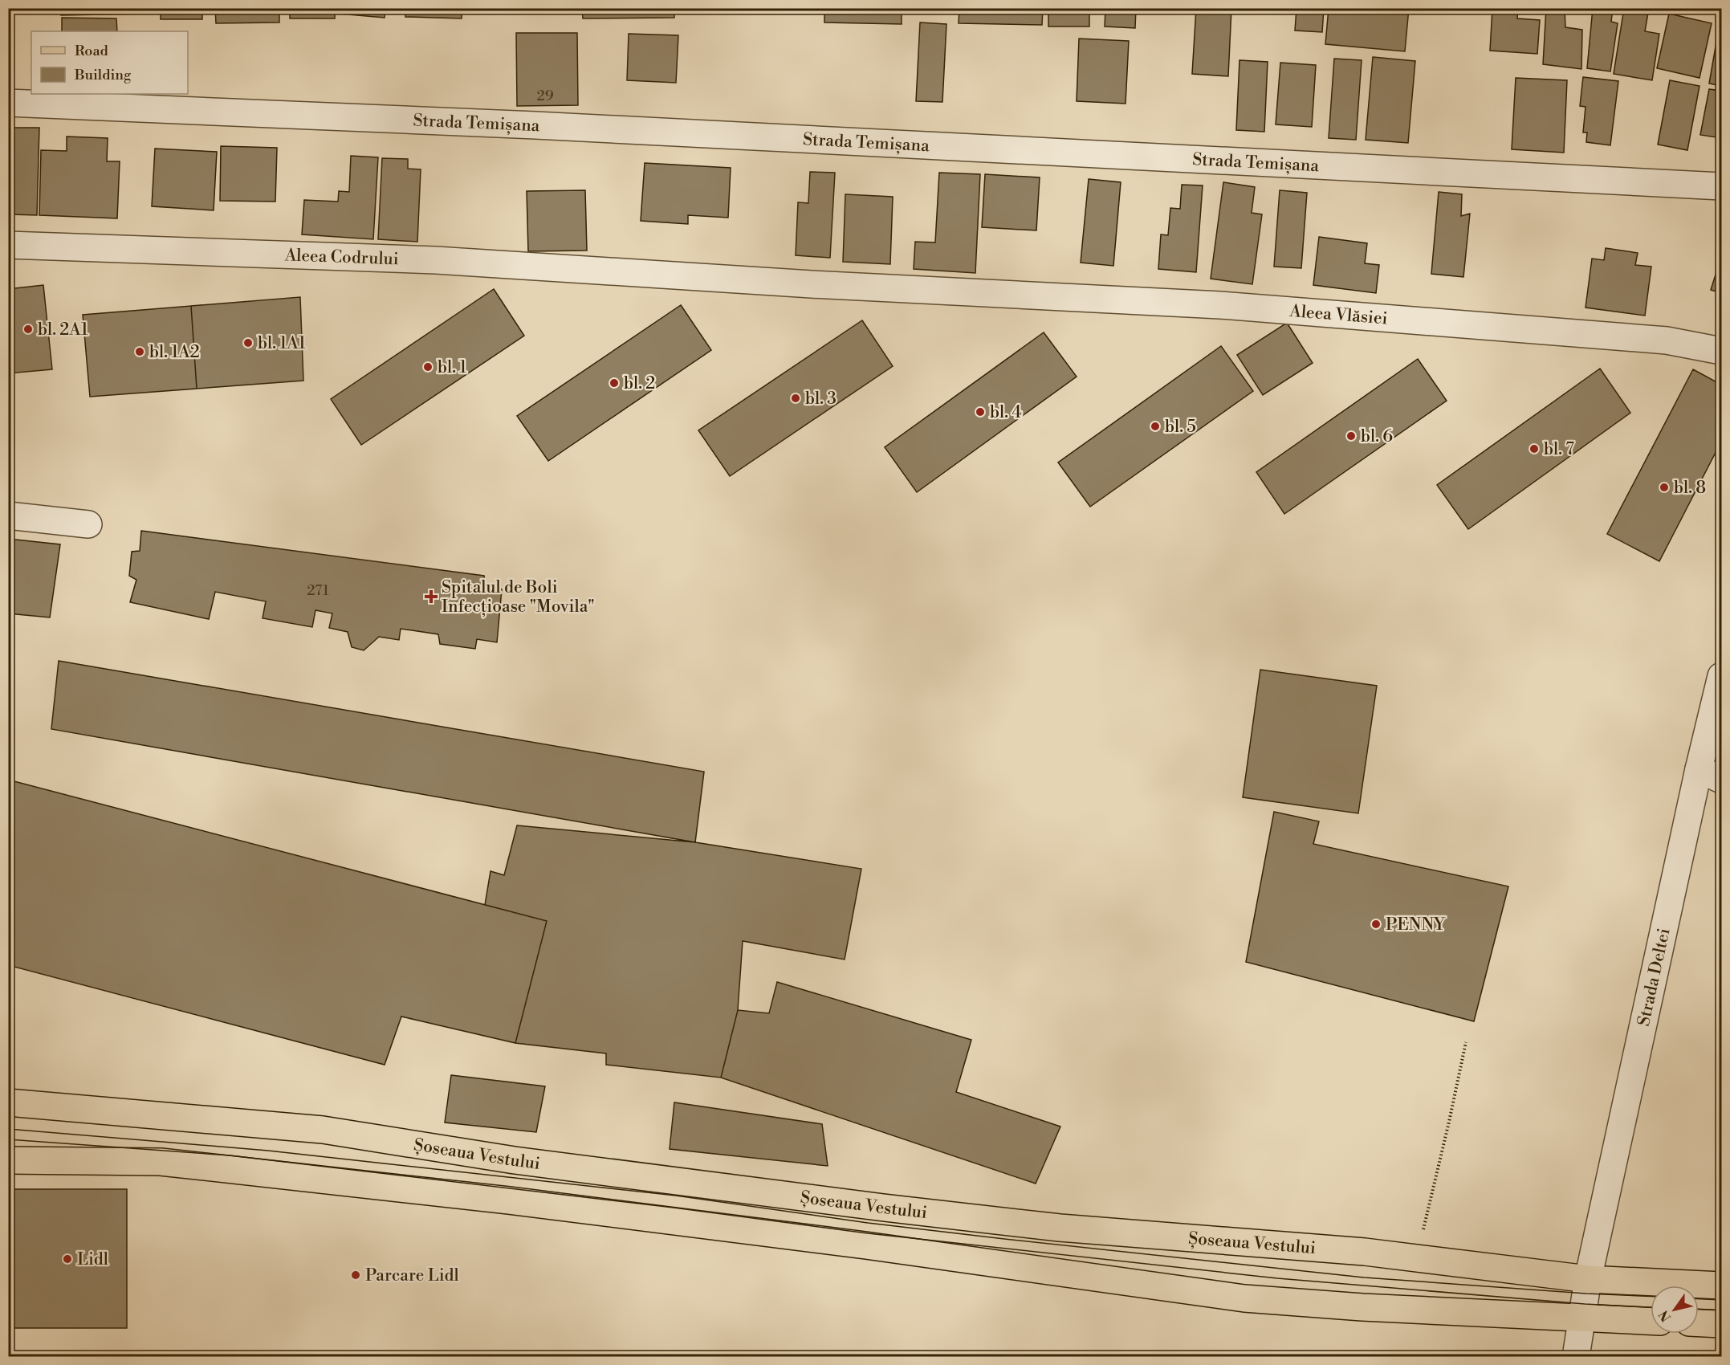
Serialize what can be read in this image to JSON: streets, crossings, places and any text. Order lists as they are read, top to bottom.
{
  "streets": {
    "main road": ["Șoseaua Vestului"],
    "street": [
      "Strada Temișana",
      "Aleea Codrului",
      "Aleea Vlăsiei",
      "Strada Deltei"
    ]
  },
  "crossings": [
    ["Aleea Codrului", "Aleea Vlăsiei"],
    ["Strada Deltei", "Șoseaua Vestului"]
  ],
  "places": {
    "other": [
      "bl. 2A1",
      "bl. 1A1",
      "bl. 1A2",
      "bl. 1",
      "bl. 2",
      "bl. 3",
      "bl. 4",
      "bl. 5",
      "bl. 6",
      "bl. 7",
      "bl. 8",
      "PENNY",
      "Lidl",
      "Parcare Lidl"
    ],
    "health": ["Spitalul de Boli Infecțioase \"Movila\""]
  },
  "house_numbers": ["29", "271"],
  "legend": ["Road", "Building"],
  "north": "bottom left"
}
